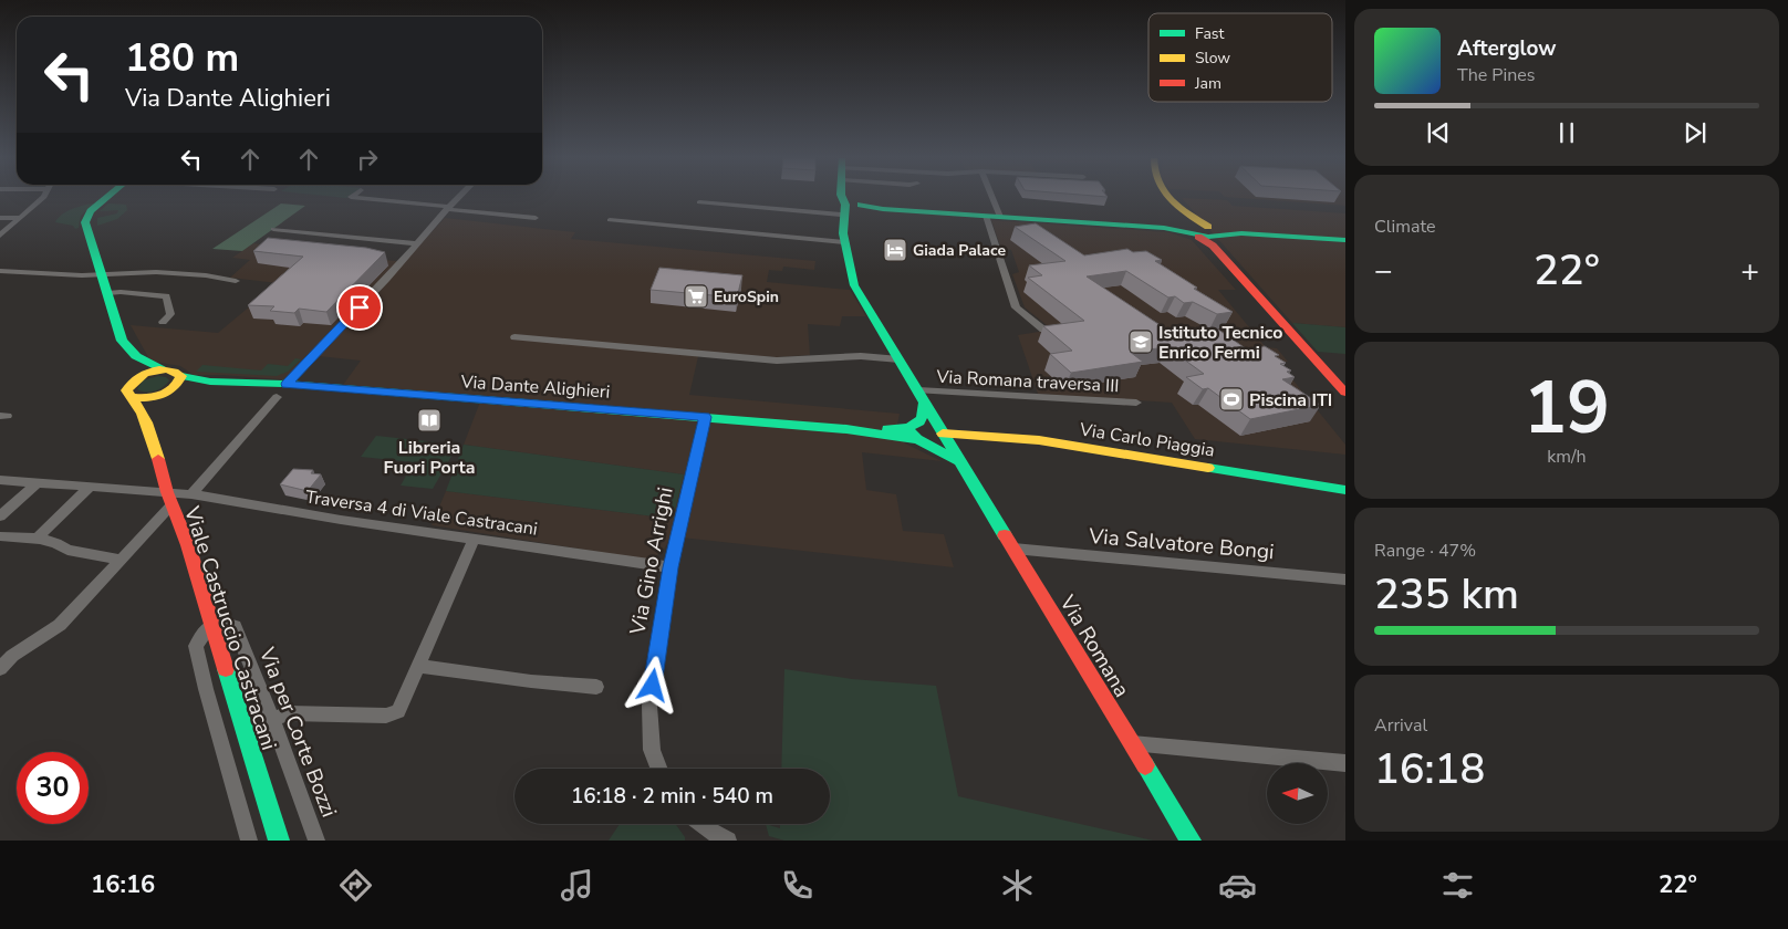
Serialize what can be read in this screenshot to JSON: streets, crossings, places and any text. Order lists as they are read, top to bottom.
{
  "streets": {
    "main road": [
      "Via Dante Alighieri",
      "Via Carlo Piaggia",
      "Viale Castruccio Castracani",
      "Via Romana"
    ],
    "street": [
      "Via Romana traversa III",
      "Traversa 4 di Viale Castracani",
      "Via Salvatore Bongi",
      "Via Gino Arrighi",
      "Via per Corte Bozzi"
    ]
  },
  "crossings": [
    ["Via Romana traversa III", "Via Romana"],
    ["Via Dante Alighieri", "Via Gino Arrighi"],
    ["Via Dante Alighieri", "Via Romana"],
    ["Via Carlo Piaggia", "Via Romana"],
    ["Traversa 4 di Viale Castracani", "Via Gino Arrighi"],
    ["Traversa 4 di Viale Castracani", "Viale Castruccio Castracani"],
    ["Via Salvatore Bongi", "Via Romana"],
    ["Viale Castruccio Castracani", "Via per Corte Bozzi"]
  ],
  "places": {
    "hotel": ["Giada Palace"],
    "supermarket": ["EuroSpin"],
    "school or university": ["Istituto Tecnico Enrico Fermi"],
    "sports": ["Piscina ITI"],
    "library": ["Libreria Fuori Porta"]
  },
  "legend": ["Fast", "Slow", "Jam"],
  "north": "left",
  "page": {
    "turn": ["180 m", "Via Dante Alighieri"],
    "song": ["Afterglow", "The Pines"],
    "tile": [
      "Climate",
      ["19", "km/h"],
      ["Range · 47%", "235 km"],
      ["Arrival", "16:18"]
    ],
    "heat": ["−", "22°", "+"],
    "limit": "30",
    "trip": "16:18 · 2 min · 540 m",
    "tabs": ["16:16", "22°"]
  }
}
